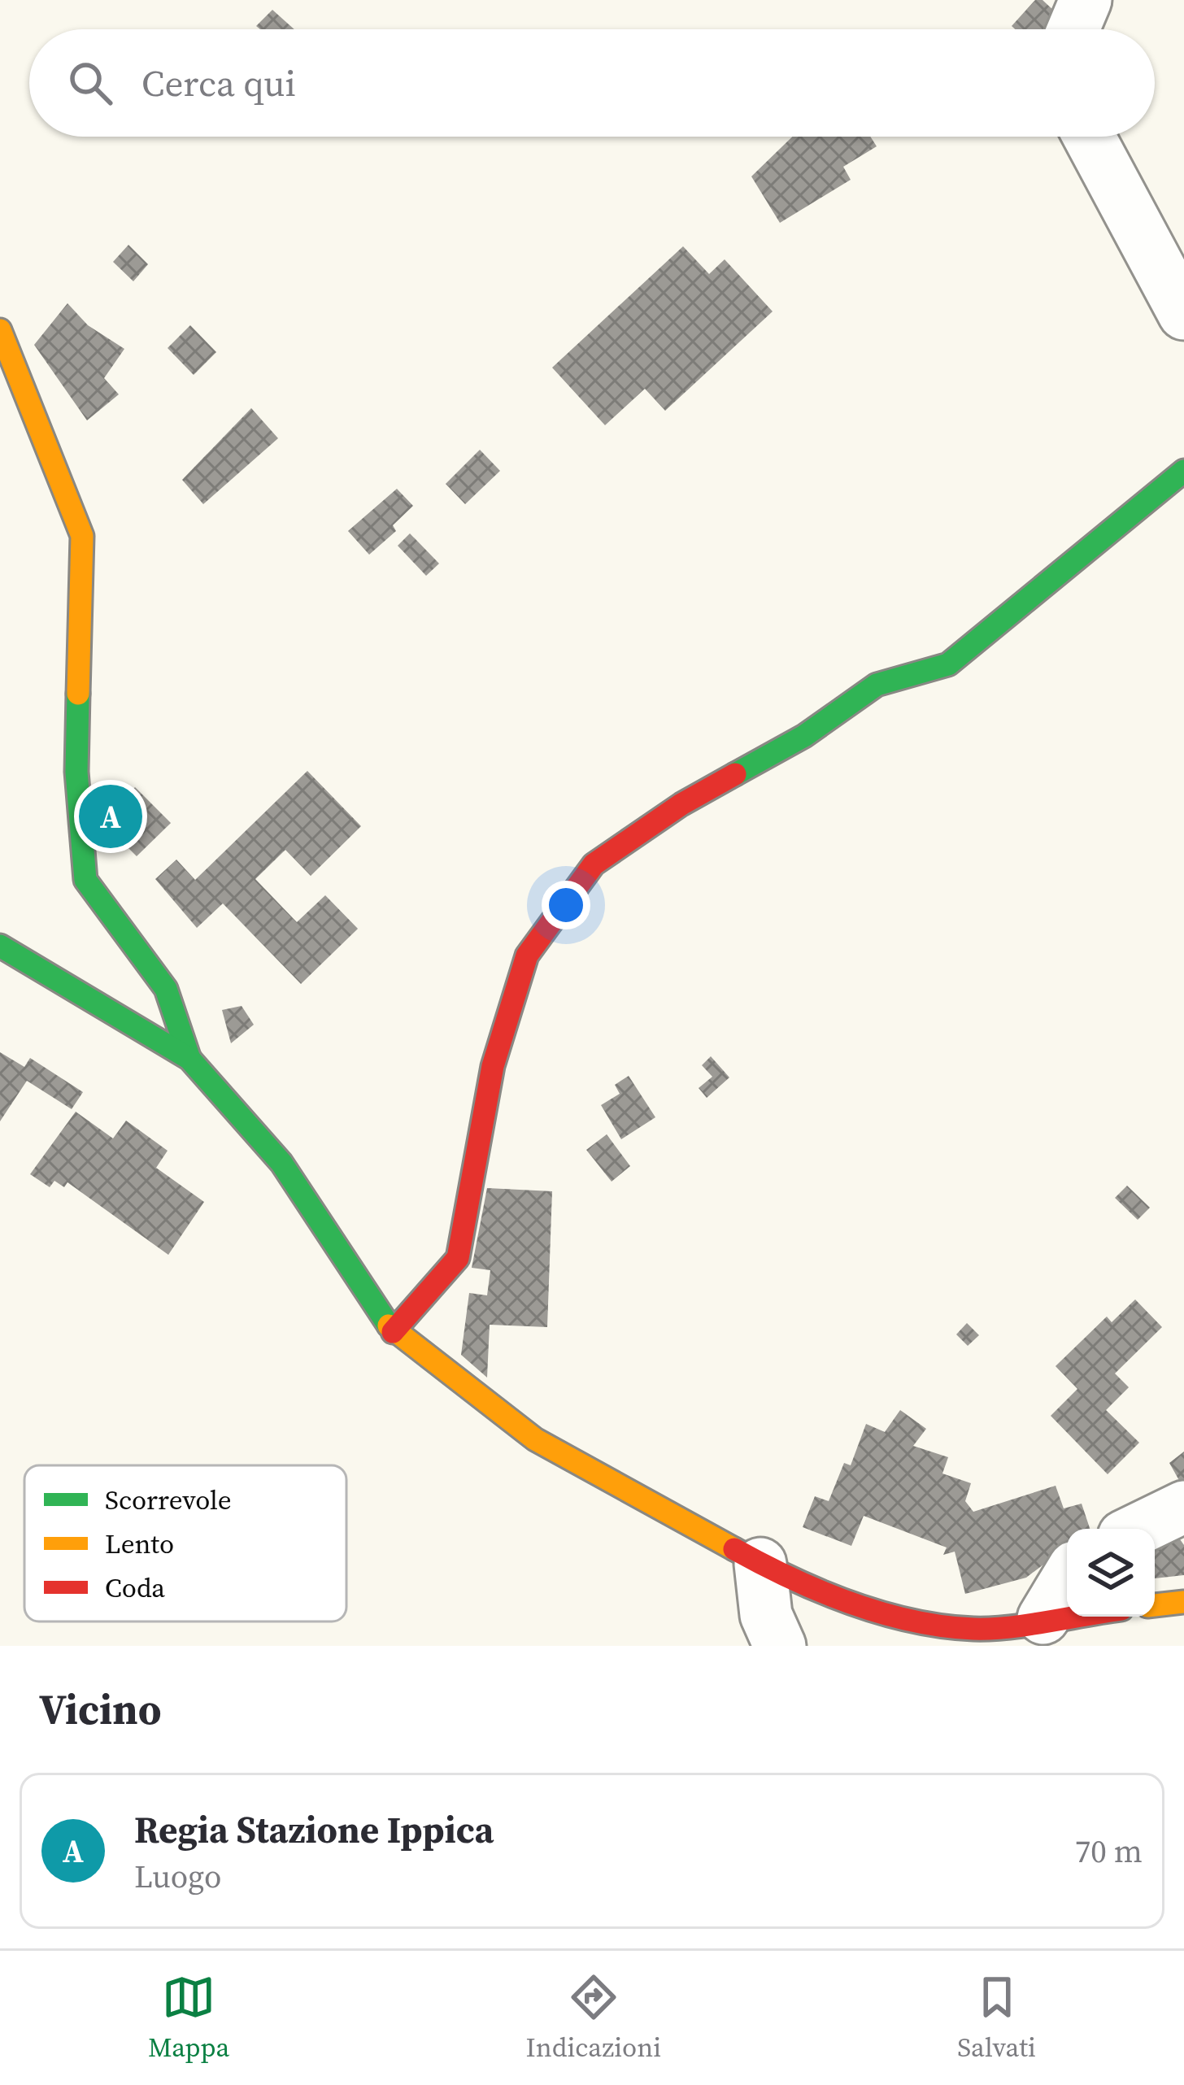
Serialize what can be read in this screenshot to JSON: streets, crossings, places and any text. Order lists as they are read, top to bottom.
{
  "legend": ["Scorrevole", "Lento", "Coda"],
  "page": {
    "search": "Cerca qui",
    "pins": "A",
    "heading": "Vicino",
    "list": [
      {
        "mark": "A",
        "name": "Regia Stazione Ippica",
        "note": "Luogo",
        "value": "70 m"
      }
    ],
    "nav": ["Mappa", "Indicazioni", "Salvati"]
  }
}
